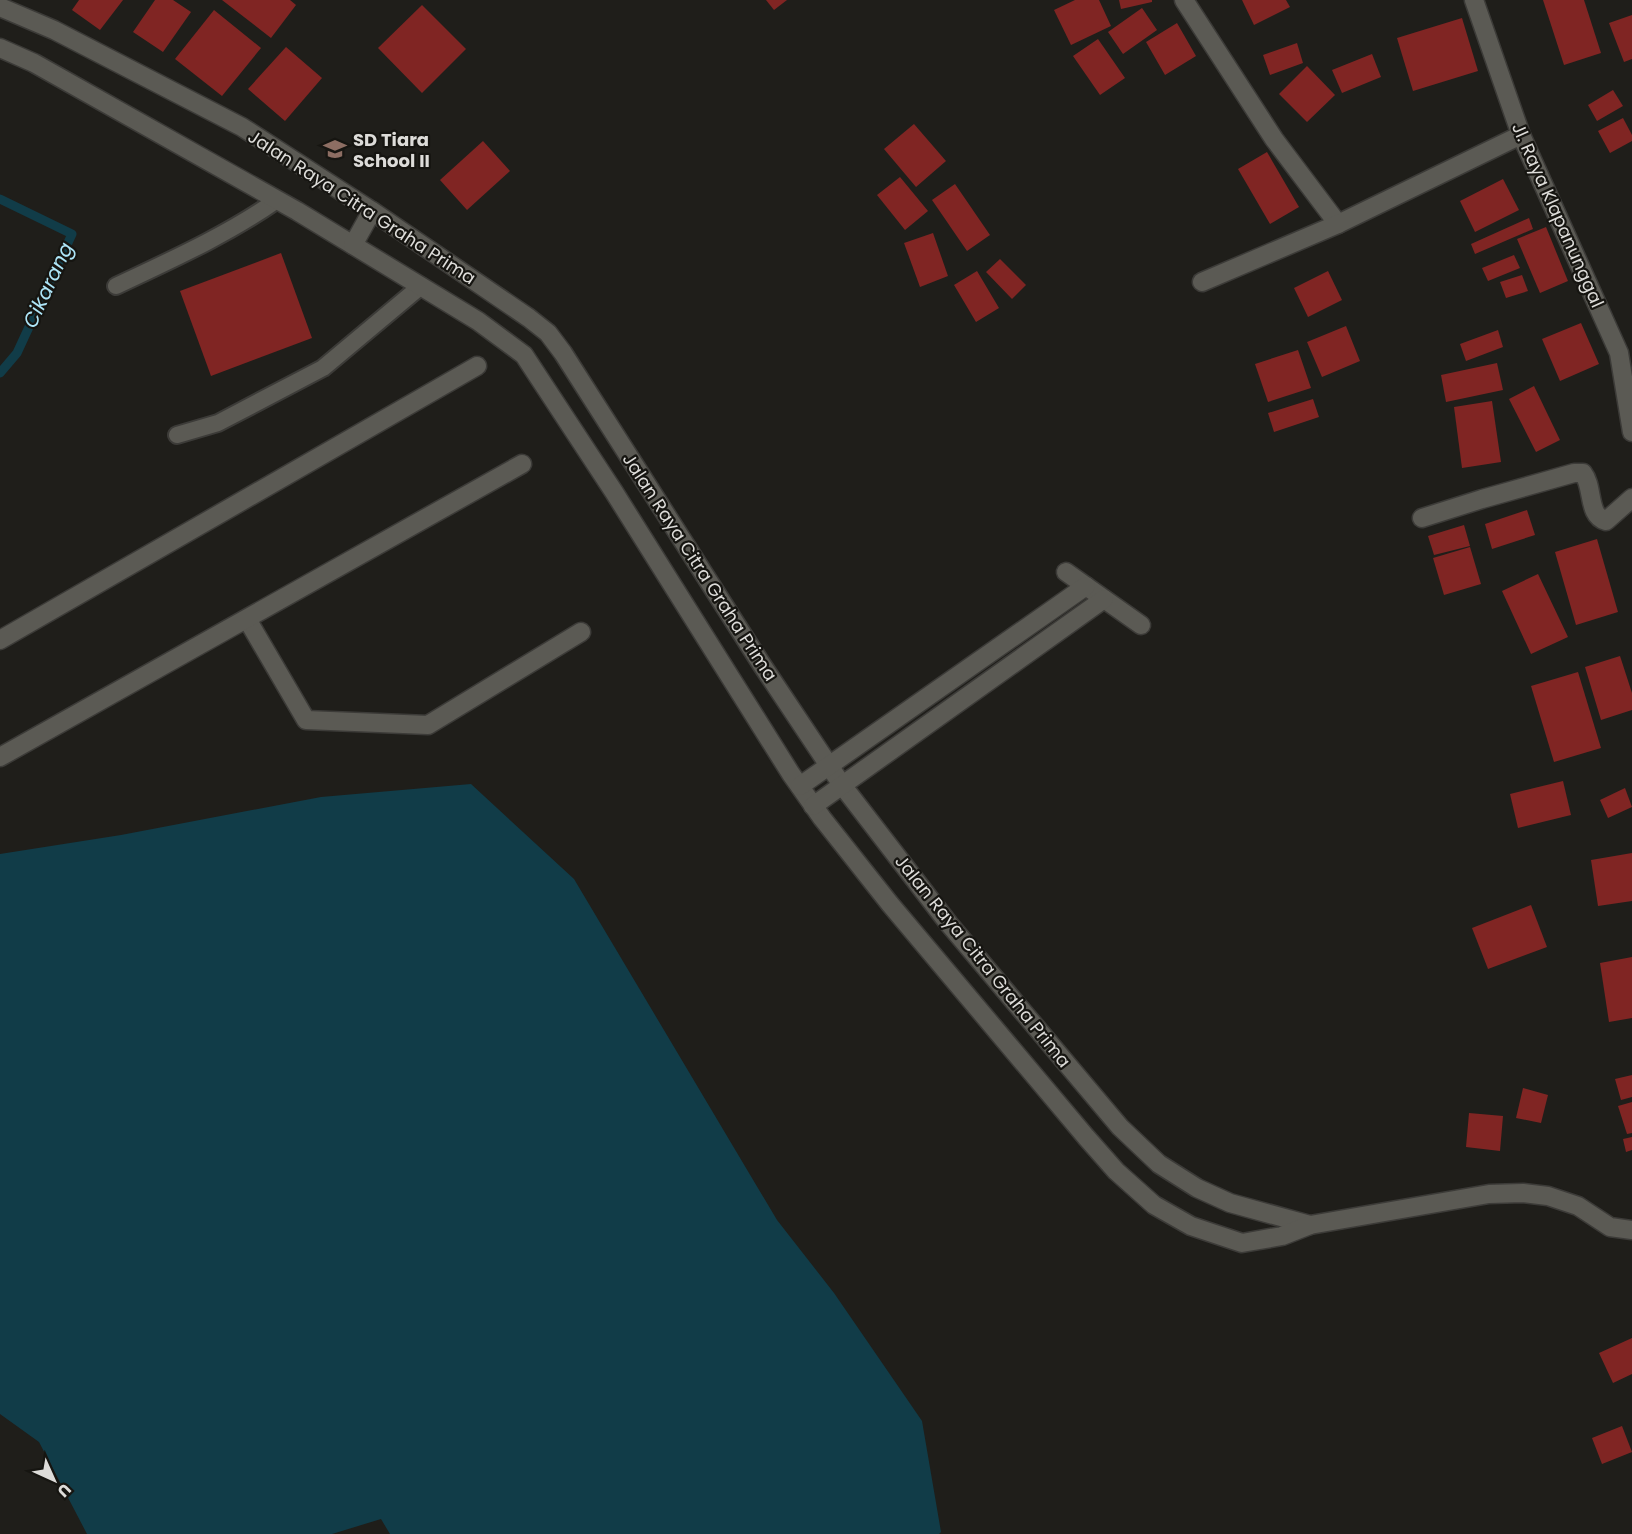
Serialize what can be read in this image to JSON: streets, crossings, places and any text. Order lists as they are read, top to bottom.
{
  "streets": {
    "street": ["Jalan Raya Citra Graha Prima", "Jl. Raya Klapanunggal"]
  },
  "water": ["Cikarang"],
  "places": {
    "school or university": ["SD Tiara School II"]
  },
  "north": "bottom right"
}
